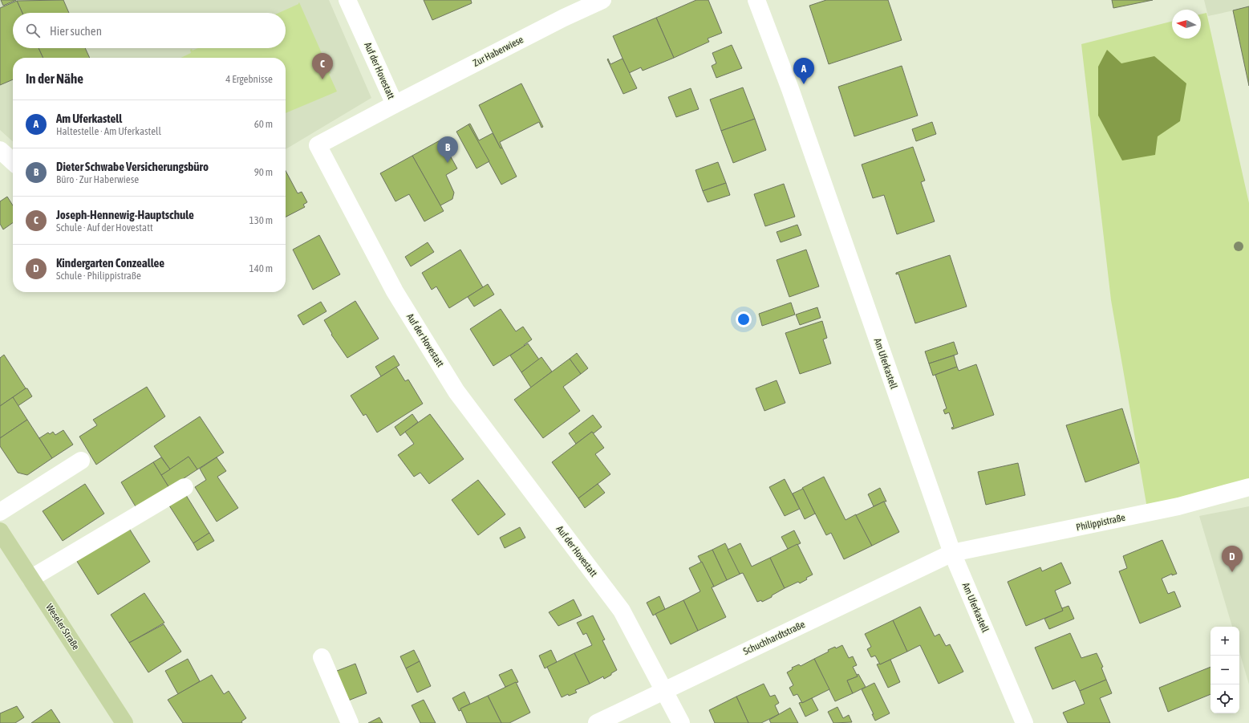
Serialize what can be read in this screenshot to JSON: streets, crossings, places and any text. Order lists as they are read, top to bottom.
{
  "streets": {
    "main road": ["Weseler Straße"],
    "street": [
      "Zur Haberwiese",
      "Auf der Hovestatt",
      "Am Uferkastell",
      "Philippistraße",
      "Schuchhardtstraße"
    ]
  },
  "crossings": [
    ["Zur Haberwiese", "Auf der Hovestatt"],
    ["Auf der Hovestatt", "Schuchhardtstraße"],
    ["Am Uferkastell", "Philippistraße"],
    ["Am Uferkastell", "Schuchhardtstraße"],
    ["Philippistraße", "Schuchhardtstraße"]
  ],
  "north": "left",
  "page": {
    "search": "Hier suchen",
    "pins": [
      "C",
      "A",
      "B",
      "D"
    ],
    "heading": ["In der Nähe", "4 Ergebnisse"],
    "list": [
      {
        "mark": "A",
        "name": "Am Uferkastell",
        "note": "Haltestelle · Am Uferkastell",
        "value": "60 m"
      },
      {
        "mark": "B",
        "name": "Dieter Schwabe Versicherungsbüro",
        "note": "Büro · Zur Haberwiese",
        "value": "90 m"
      },
      {
        "mark": "C",
        "name": "Joseph-Hennewig-Hauptschule",
        "note": "Schule · Auf der Hovestatt",
        "value": "130 m"
      },
      {
        "mark": "D",
        "name": "Kindergarten Conzeallee",
        "note": "Schule · Philippistraße",
        "value": "140 m"
      }
    ],
    "map_buttons": ["+", "−"]
  }
}
